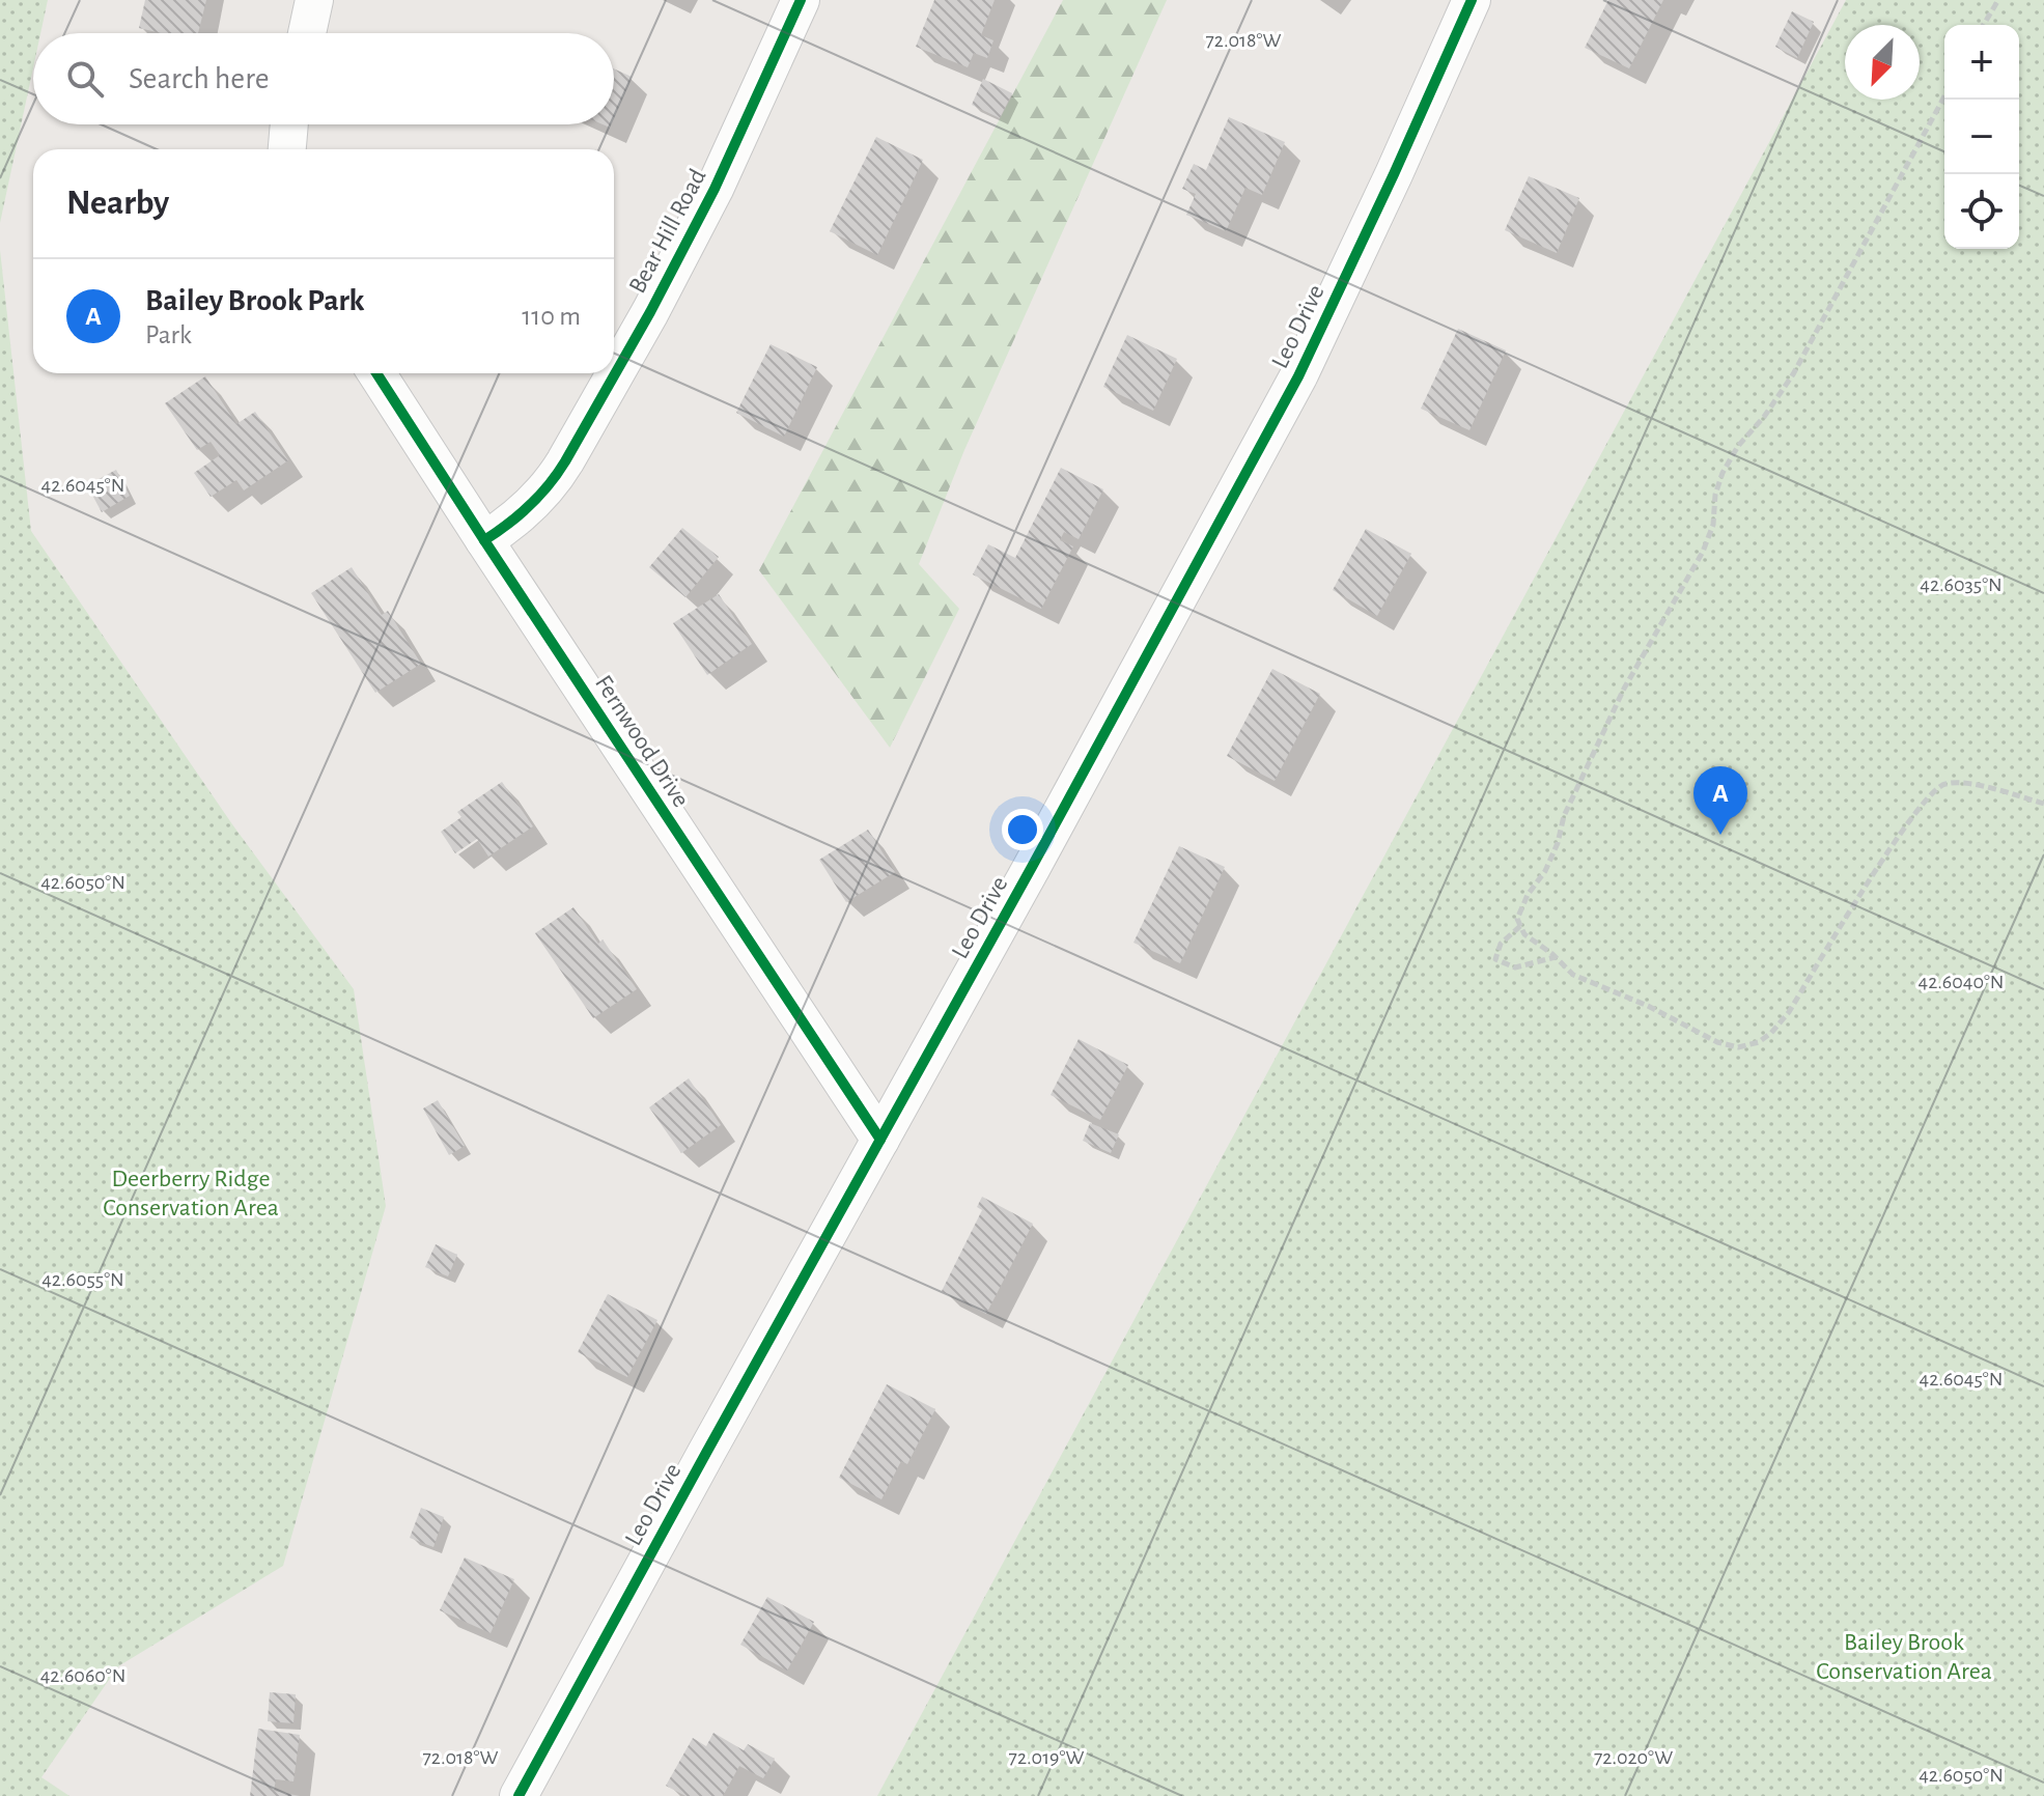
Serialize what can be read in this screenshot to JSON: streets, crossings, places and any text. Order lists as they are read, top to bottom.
{
  "streets": {
    "street": ["Bear Hill Road", "Leo Drive", "Fernwood Drive"]
  },
  "crossings": [
    ["Bear Hill Road", "Fernwood Drive"],
    ["Leo Drive", "Fernwood Drive"]
  ],
  "parks": ["Deerberry Ridge Conservation Area", "Bailey Brook Conservation Area"],
  "north": "bottom left",
  "page": {
    "map_buttons": ["+", "−"],
    "search": "Search here",
    "heading": "Nearby",
    "list": [
      {
        "mark": "A",
        "name": "Bailey Brook Park",
        "note": "Park",
        "value": "110 m"
      }
    ],
    "pins": "A"
  },
  "coordinates": [
    "72.018°W",
    "42.6045°N",
    "42.6035°N",
    "42.6050°N",
    "42.6040°N",
    "42.6055°N",
    "42.6060°N",
    "72.019°W",
    "72.020°W"
  ]
}
